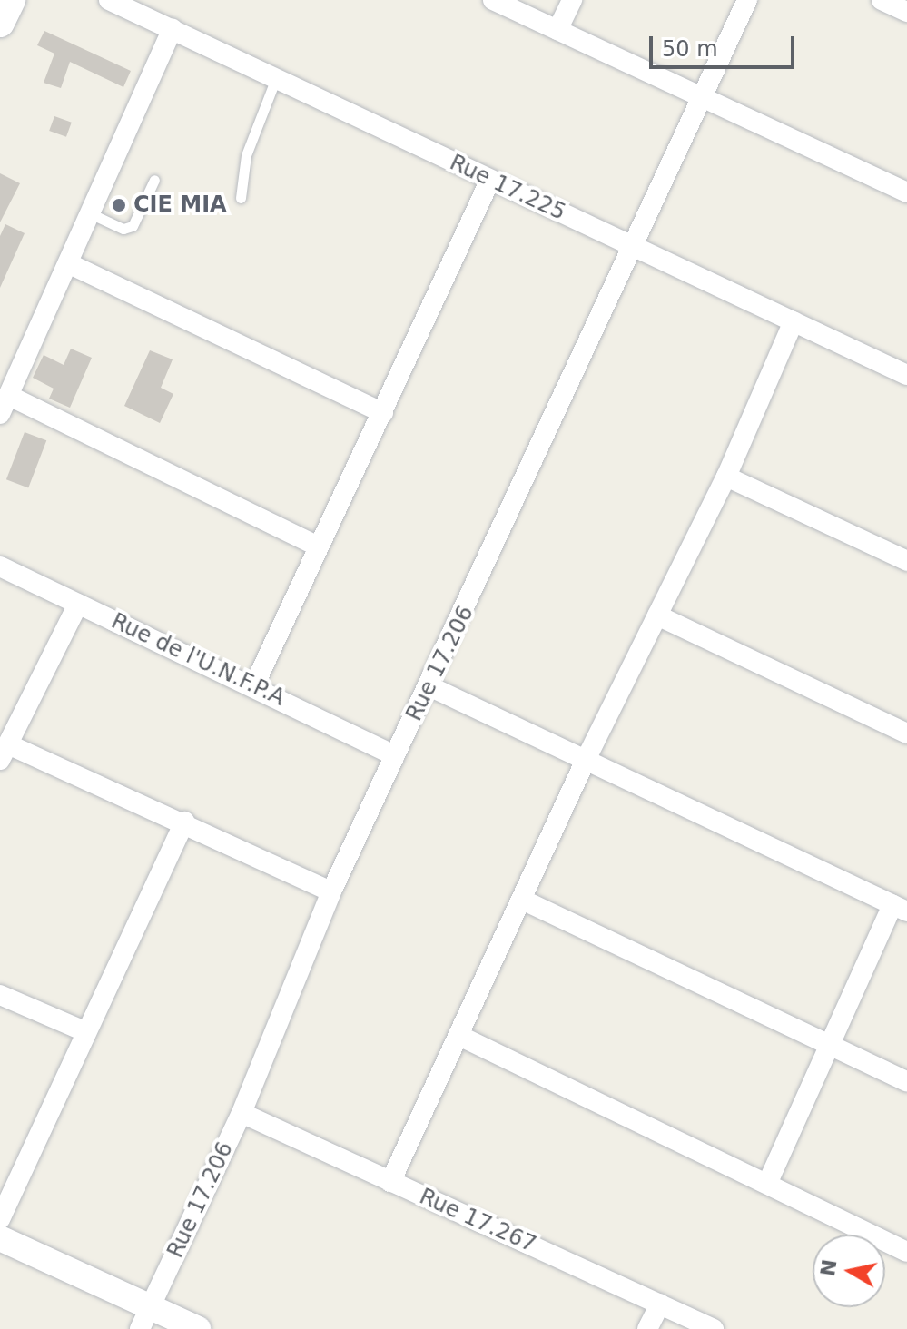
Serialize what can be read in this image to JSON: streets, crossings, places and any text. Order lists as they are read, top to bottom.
{
  "streets": {
    "street": [
      "Rue 17.225",
      "Rue de l'U.N.F.P.A",
      "Rue 17.206",
      "Rue 17.267"
    ]
  },
  "crossings": [
    ["Rue 17.225", "Rue 17.206"],
    ["Rue de l'U.N.F.P.A", "Rue 17.206"],
    ["Rue 17.206", "Rue 17.267"]
  ],
  "places": ["CIE MIA"],
  "scale_bar": "50 m",
  "north": "left"
}
